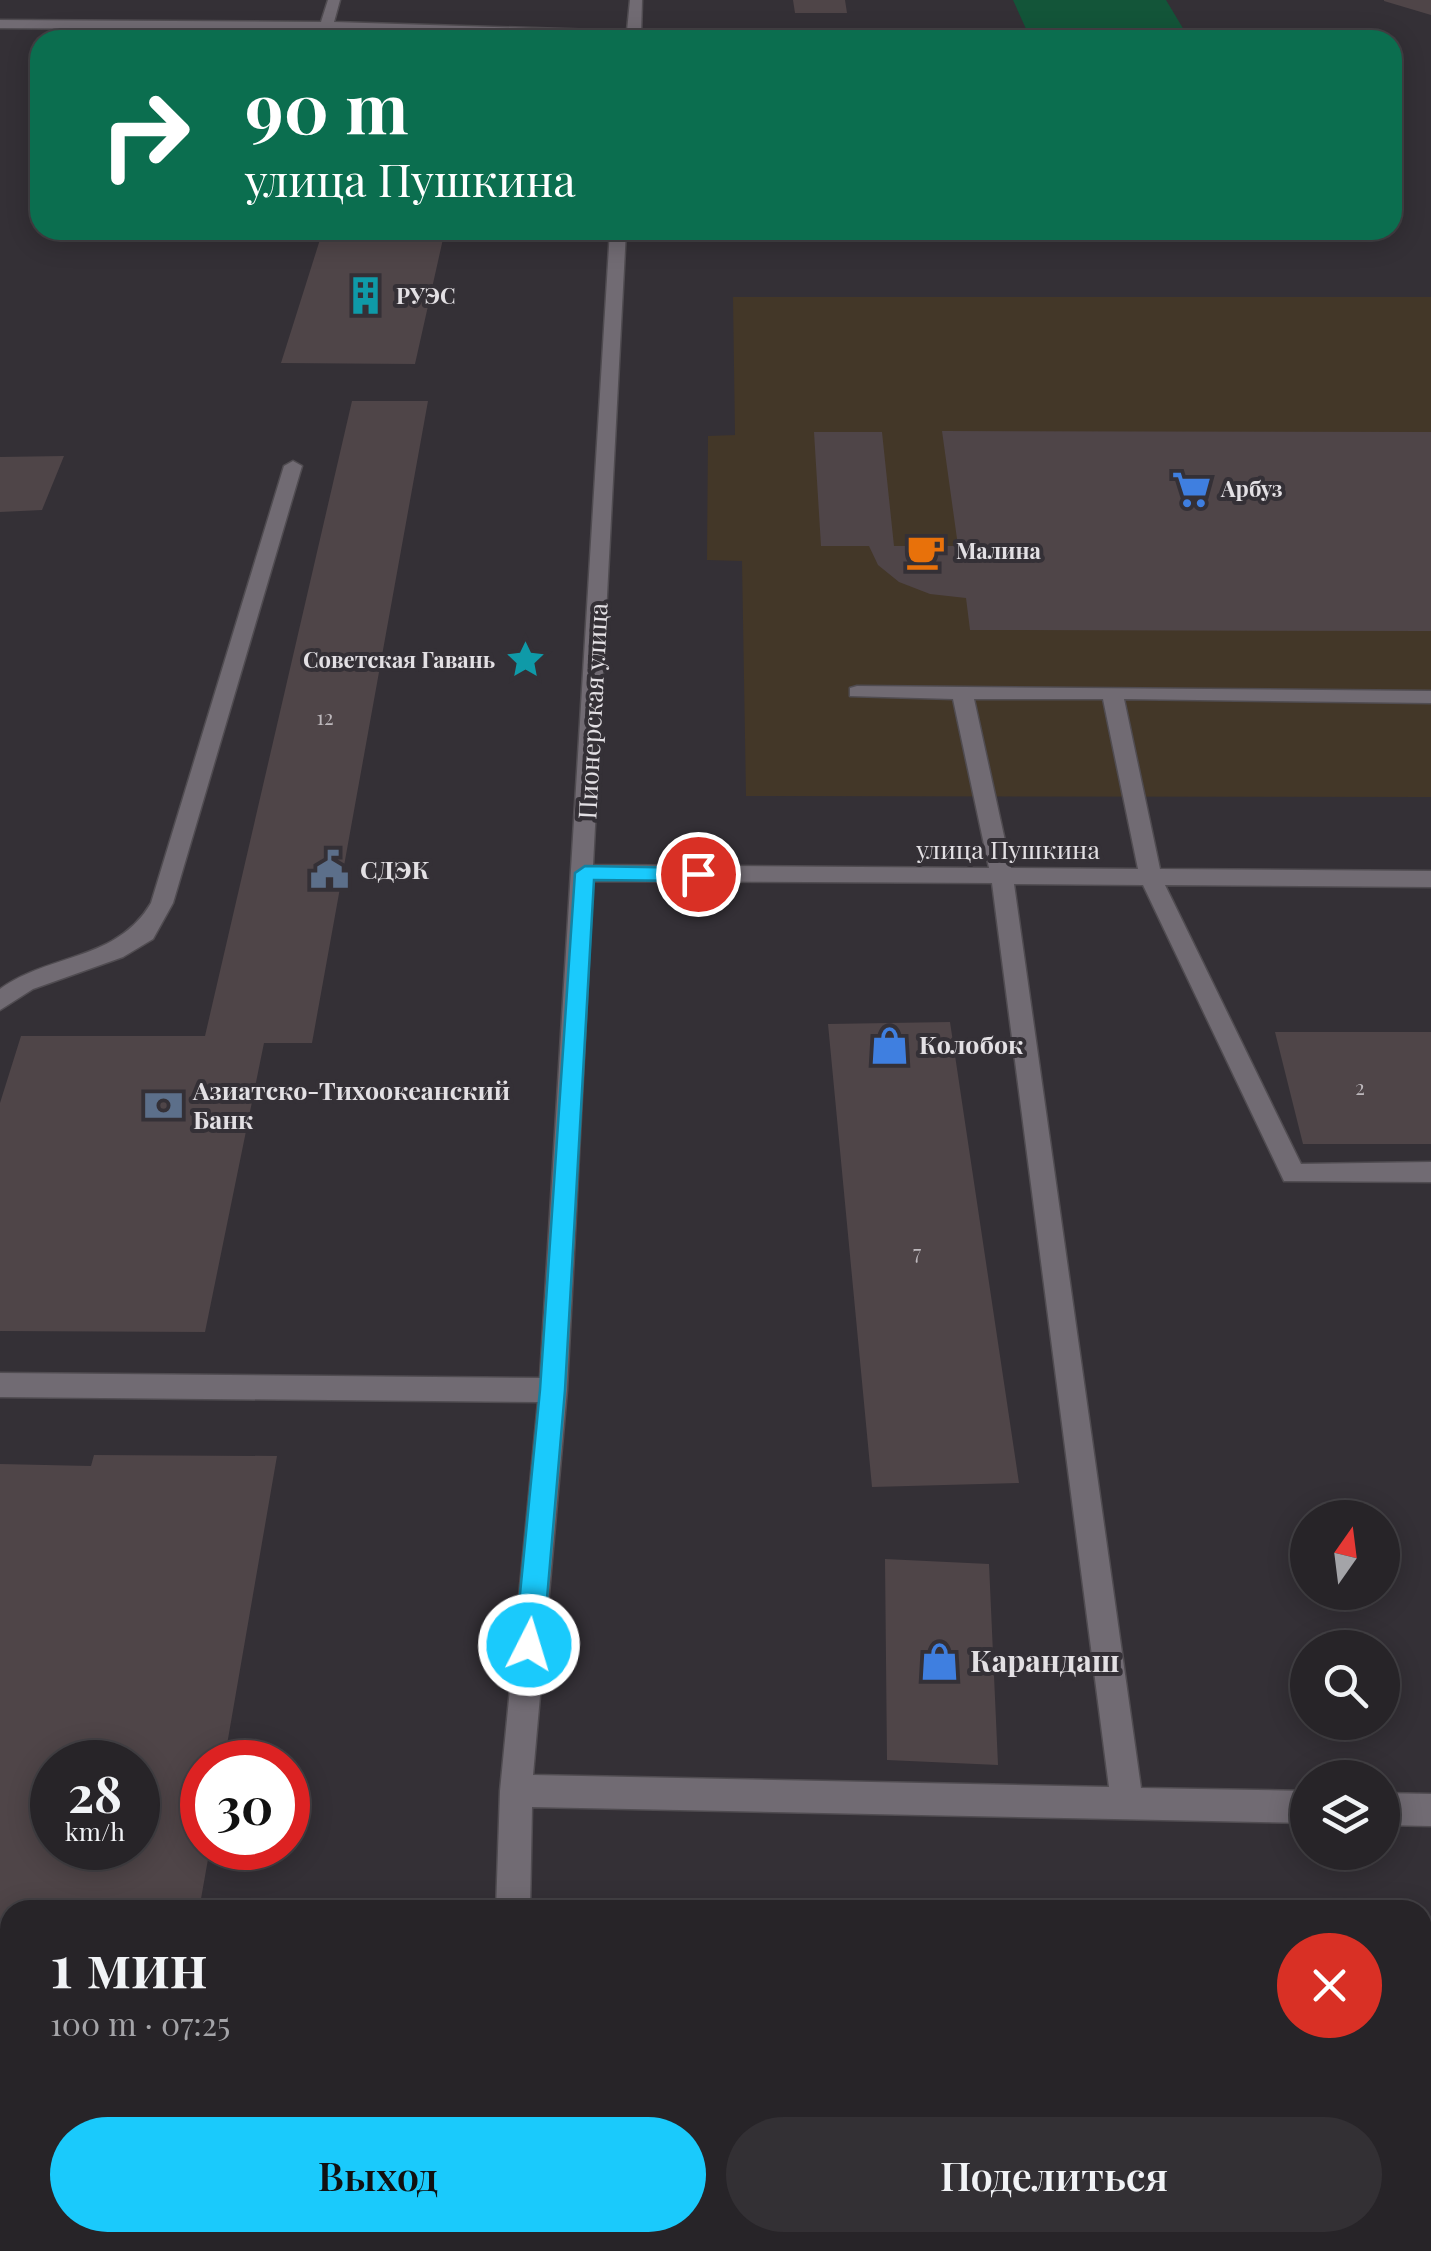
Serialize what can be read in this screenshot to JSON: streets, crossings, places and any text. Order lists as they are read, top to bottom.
{
  "streets": {
    "street": ["Пионерская улица", "улица Пушкина"]
  },
  "crossings": [
    ["Пионерская улица", "улица Пушкина"]
  ],
  "places": {
    "building": ["РУЭС"],
    "supermarket": ["Арбуз"],
    "cafe": ["Малина"],
    "place": ["Советская Гавань"],
    "public building": ["СДЭК"],
    "shop": ["Колобок", "Карандаш"],
    "bank": ["Азиатско-Тихоокеанский Банк"]
  },
  "house_numbers": ["12", "2", "7"],
  "north": "top",
  "page": {
    "turn": ["90 m", "улица Пушкина"],
    "speed": "28 km/h",
    "limit": "30",
    "heading": ["1 мин", "100 m · 07:25"],
    "buttons": ["Выход", "Поделиться"]
  }
}
